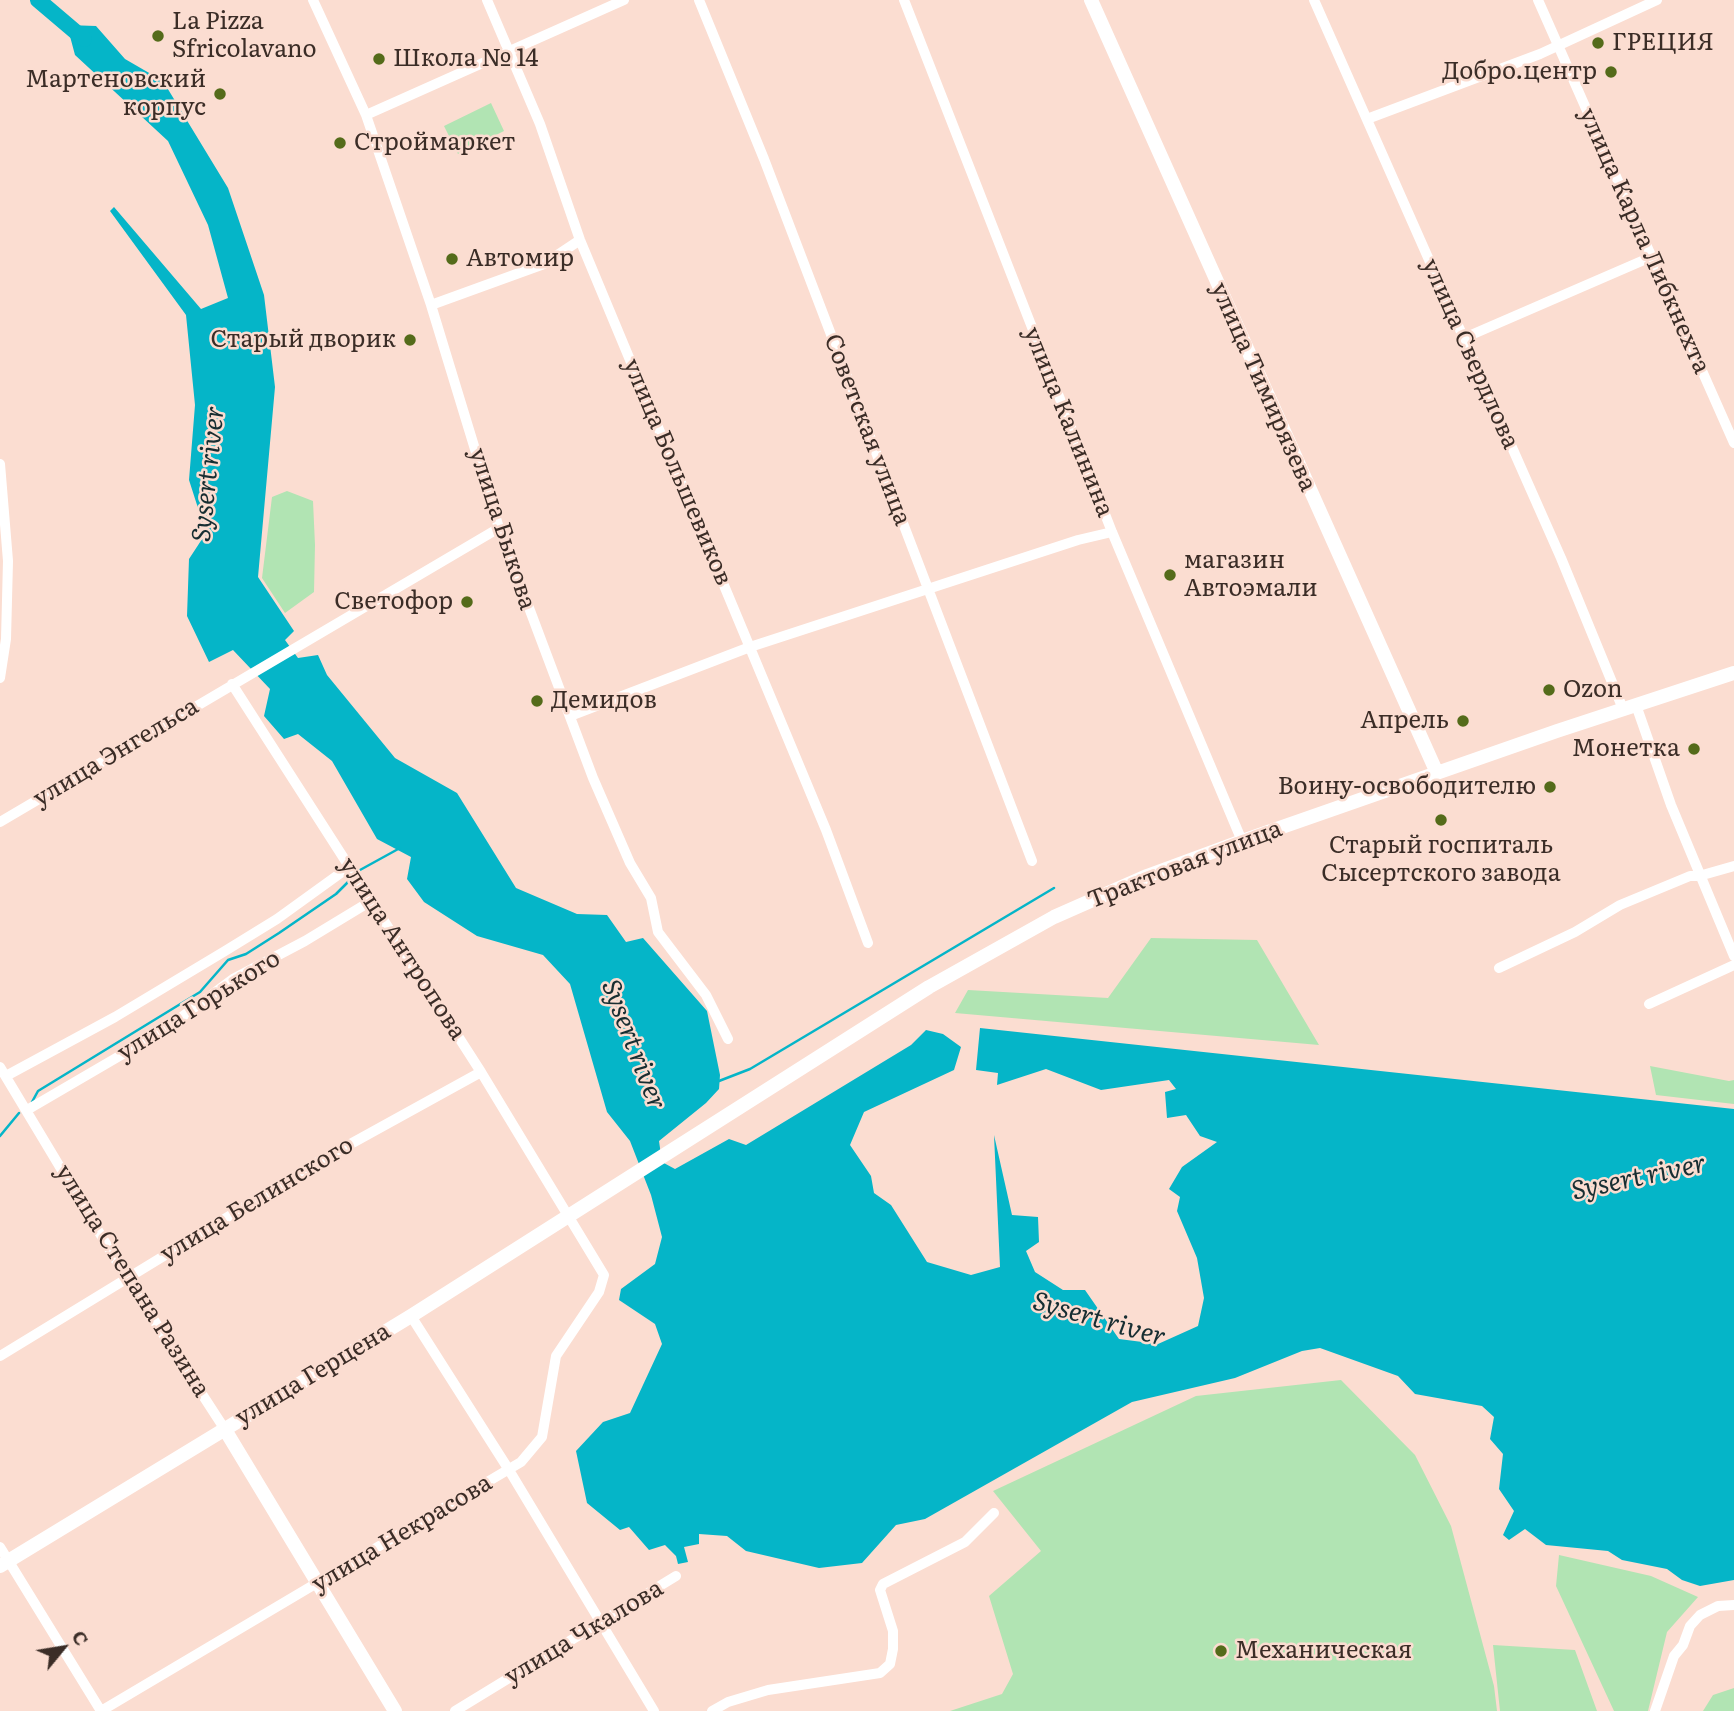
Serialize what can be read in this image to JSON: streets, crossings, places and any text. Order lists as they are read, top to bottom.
{
  "streets": {
    "main road": [
      "улица Тимирязева",
      "Трактовая улица",
      "улица Степана Разина",
      "улица Герцена"
    ],
    "street": [
      "улица Карла Либкнехта",
      "улица Свердлова",
      "улица Калинина",
      "Советская улица",
      "улица Большевиков",
      "улица Быкова",
      "улица Энгельса",
      "улица Антропова",
      "улица Горького",
      "улица Белинского",
      "улица Некрасова",
      "улица Чкалова"
    ]
  },
  "crossings": [
    ["улица Свердлова", "Трактовая улица"],
    ["улица Тимирязева", "Трактовая улица"],
    ["улица Калинина", "Трактовая улица"],
    ["улица Быкова", "улица Энгельса"],
    ["улица Энгельса", "улица Антропова"],
    ["Трактовая улица", "улица Герцена"],
    ["улица Антропова", "улица Горького"],
    ["улица Антропова", "улица Белинского"],
    ["улица Антропова", "улица Герцена"],
    ["улица Антропова", "улица Некрасова"],
    ["улица Горького", "улица Степана Разина"],
    ["улица Белинского", "улица Степана Разина"],
    ["улица Степана Разина", "улица Герцена"],
    ["улица Степана Разина", "улица Некрасова"]
  ],
  "water": ["Sysert river"],
  "places": [
    "La Pizza Sfricolavano",
    "ГРЕЦИЯ",
    "Школа № 14",
    "Добро.центр",
    "Мартеновский корпус",
    "Строймаркет",
    "Автомир",
    "Старый дворик",
    "магазин Автоэмали",
    "Светофор",
    "Ozon",
    "Демидов",
    "Апрель",
    "Монетка",
    "Воину-освободителю",
    "Старый госпиталь Сысертского завода",
    "Механическая"
  ],
  "north": "top right"
}
